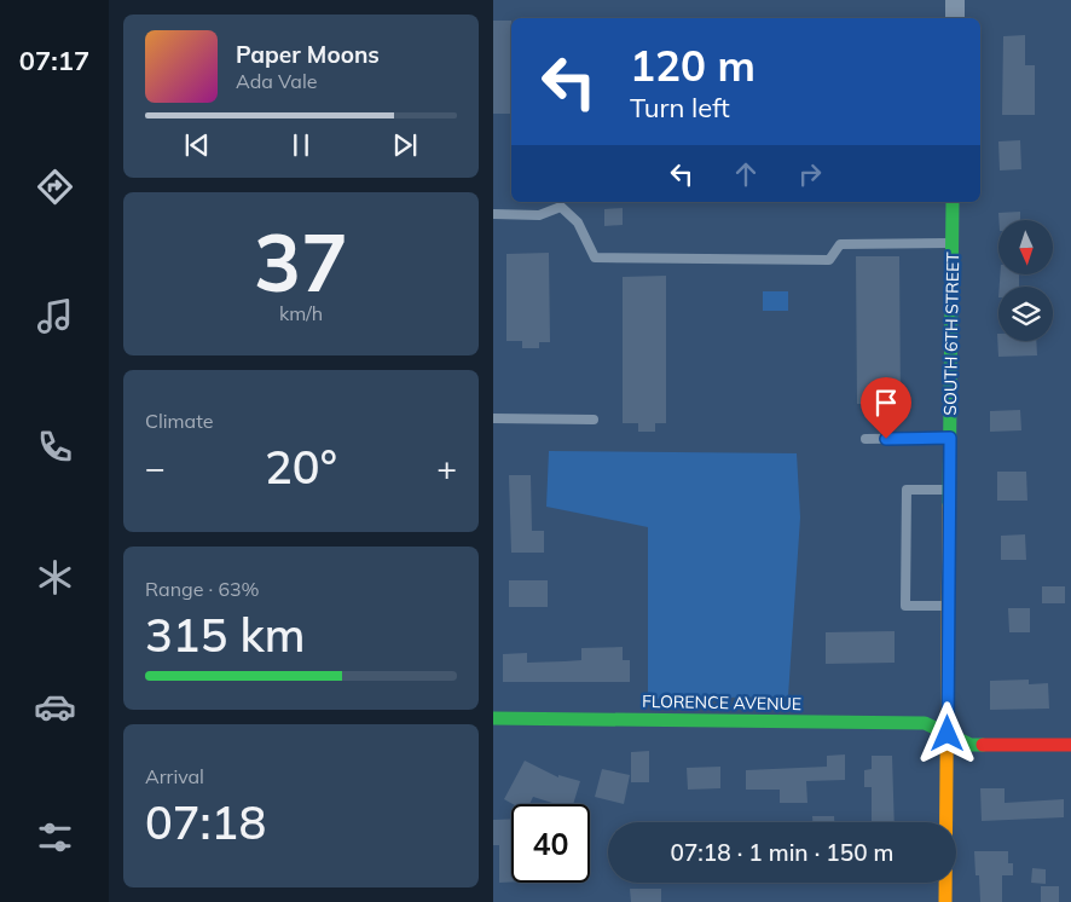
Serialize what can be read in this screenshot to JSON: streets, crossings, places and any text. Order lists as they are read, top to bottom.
{
  "streets": {
    "street": ["SOUTH 6TH STREET", "FLORENCE AVENUE"]
  },
  "crossings": [
    ["SOUTH 6TH STREET", "FLORENCE AVENUE"]
  ],
  "north": "bottom",
  "page": {
    "tabs": "07:17",
    "turn": ["120 m", "Turn left"],
    "song": ["Paper Moons", "Ada Vale"],
    "tile": [
      ["37", "km/h"],
      "Climate",
      ["Range · 63%", "315 km"],
      ["Arrival", "07:18"]
    ],
    "heat": ["−", "20°", "+"],
    "limit": "40",
    "trip": "07:18 · 1 min · 150 m"
  }
}
